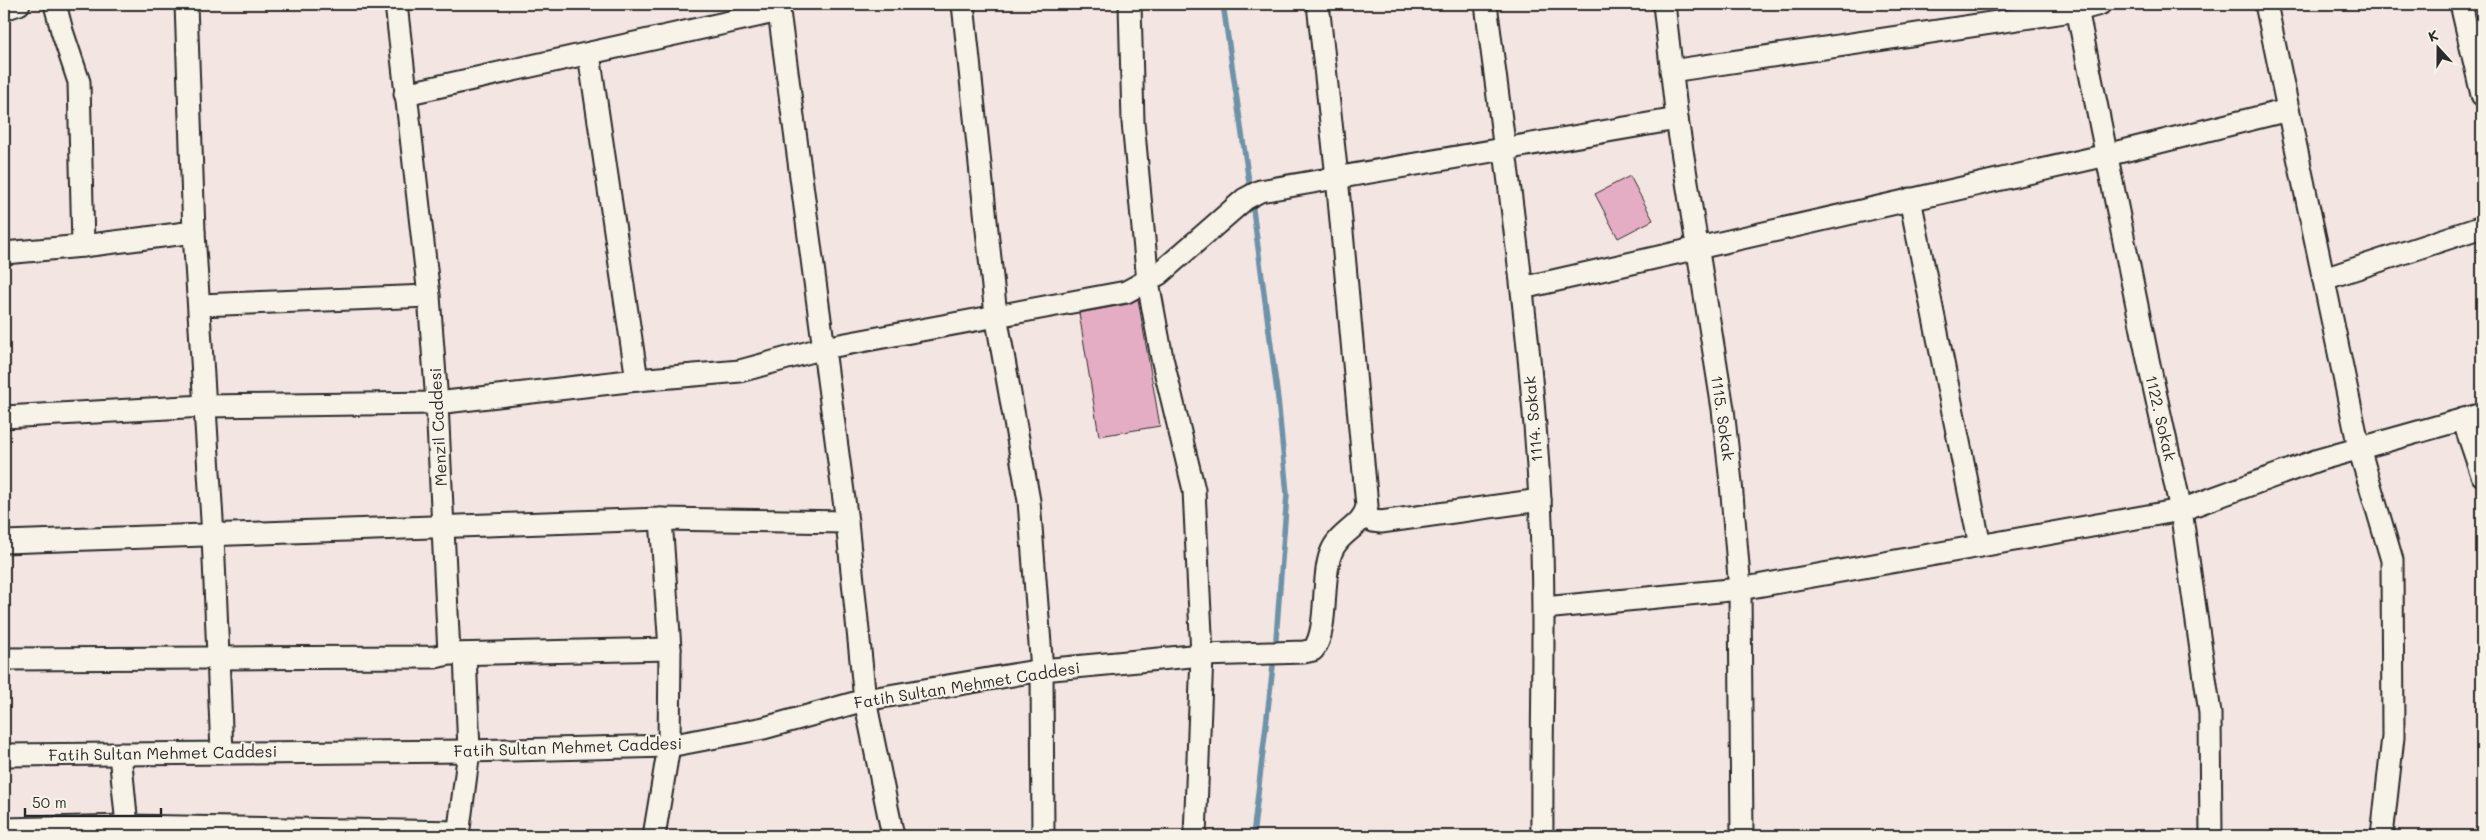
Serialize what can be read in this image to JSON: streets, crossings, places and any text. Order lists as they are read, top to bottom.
{
  "streets": {
    "street": [
      "1115. Sokak",
      "1122. Sokak",
      "1114. Sokak",
      "Menzil Caddesi",
      "Fatih Sultan Mehmet Caddesi"
    ]
  },
  "crossings": [
    ["Menzil Caddesi", "Fatih Sultan Mehmet Caddesi"]
  ],
  "scale_bar": "50 m",
  "north": "top"
}
